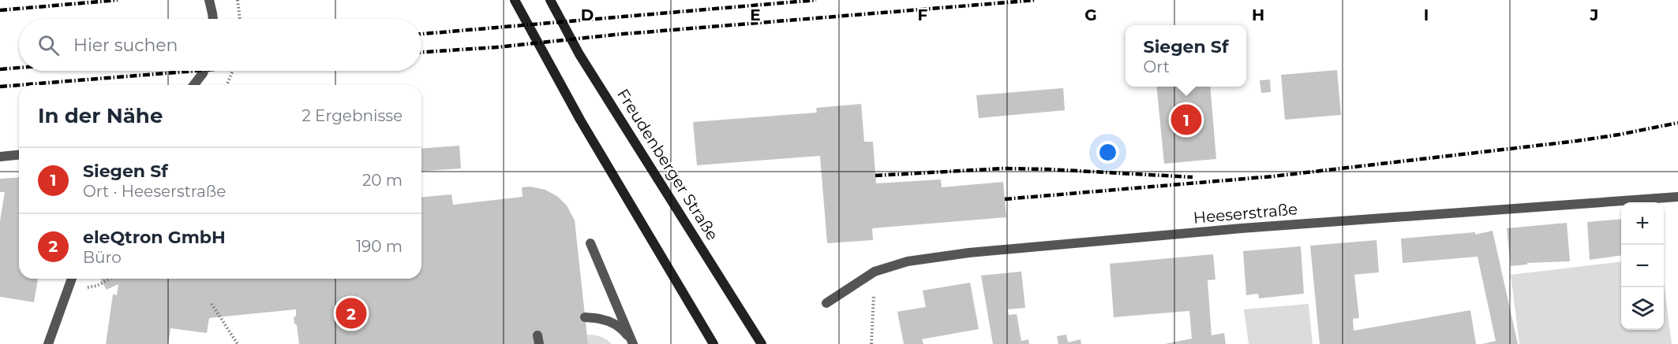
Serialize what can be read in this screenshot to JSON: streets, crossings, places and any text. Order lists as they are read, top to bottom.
{
  "streets": {
    "main road": ["Freudenberger Straße"],
    "street": ["Heeserstraße"]
  },
  "page": {
    "search": "Hier suchen",
    "popup": ["Siegen Sf", "Ort"],
    "heading": ["In der Nähe", "2 Ergebnisse"],
    "pins": ["1", "2"],
    "list": [
      {
        "mark": "1",
        "name": "Siegen Sf",
        "note": "Ort · Heeserstraße",
        "value": "20 m"
      },
      {
        "mark": "2",
        "name": "eleQtron GmbH",
        "note": "Büro",
        "value": "190 m"
      }
    ],
    "map_buttons": ["+", "−"]
  },
  "grid": {
    "columns": [
      "D",
      "E",
      "F",
      "G",
      "H",
      "I",
      "J"
    ]
  }
}
